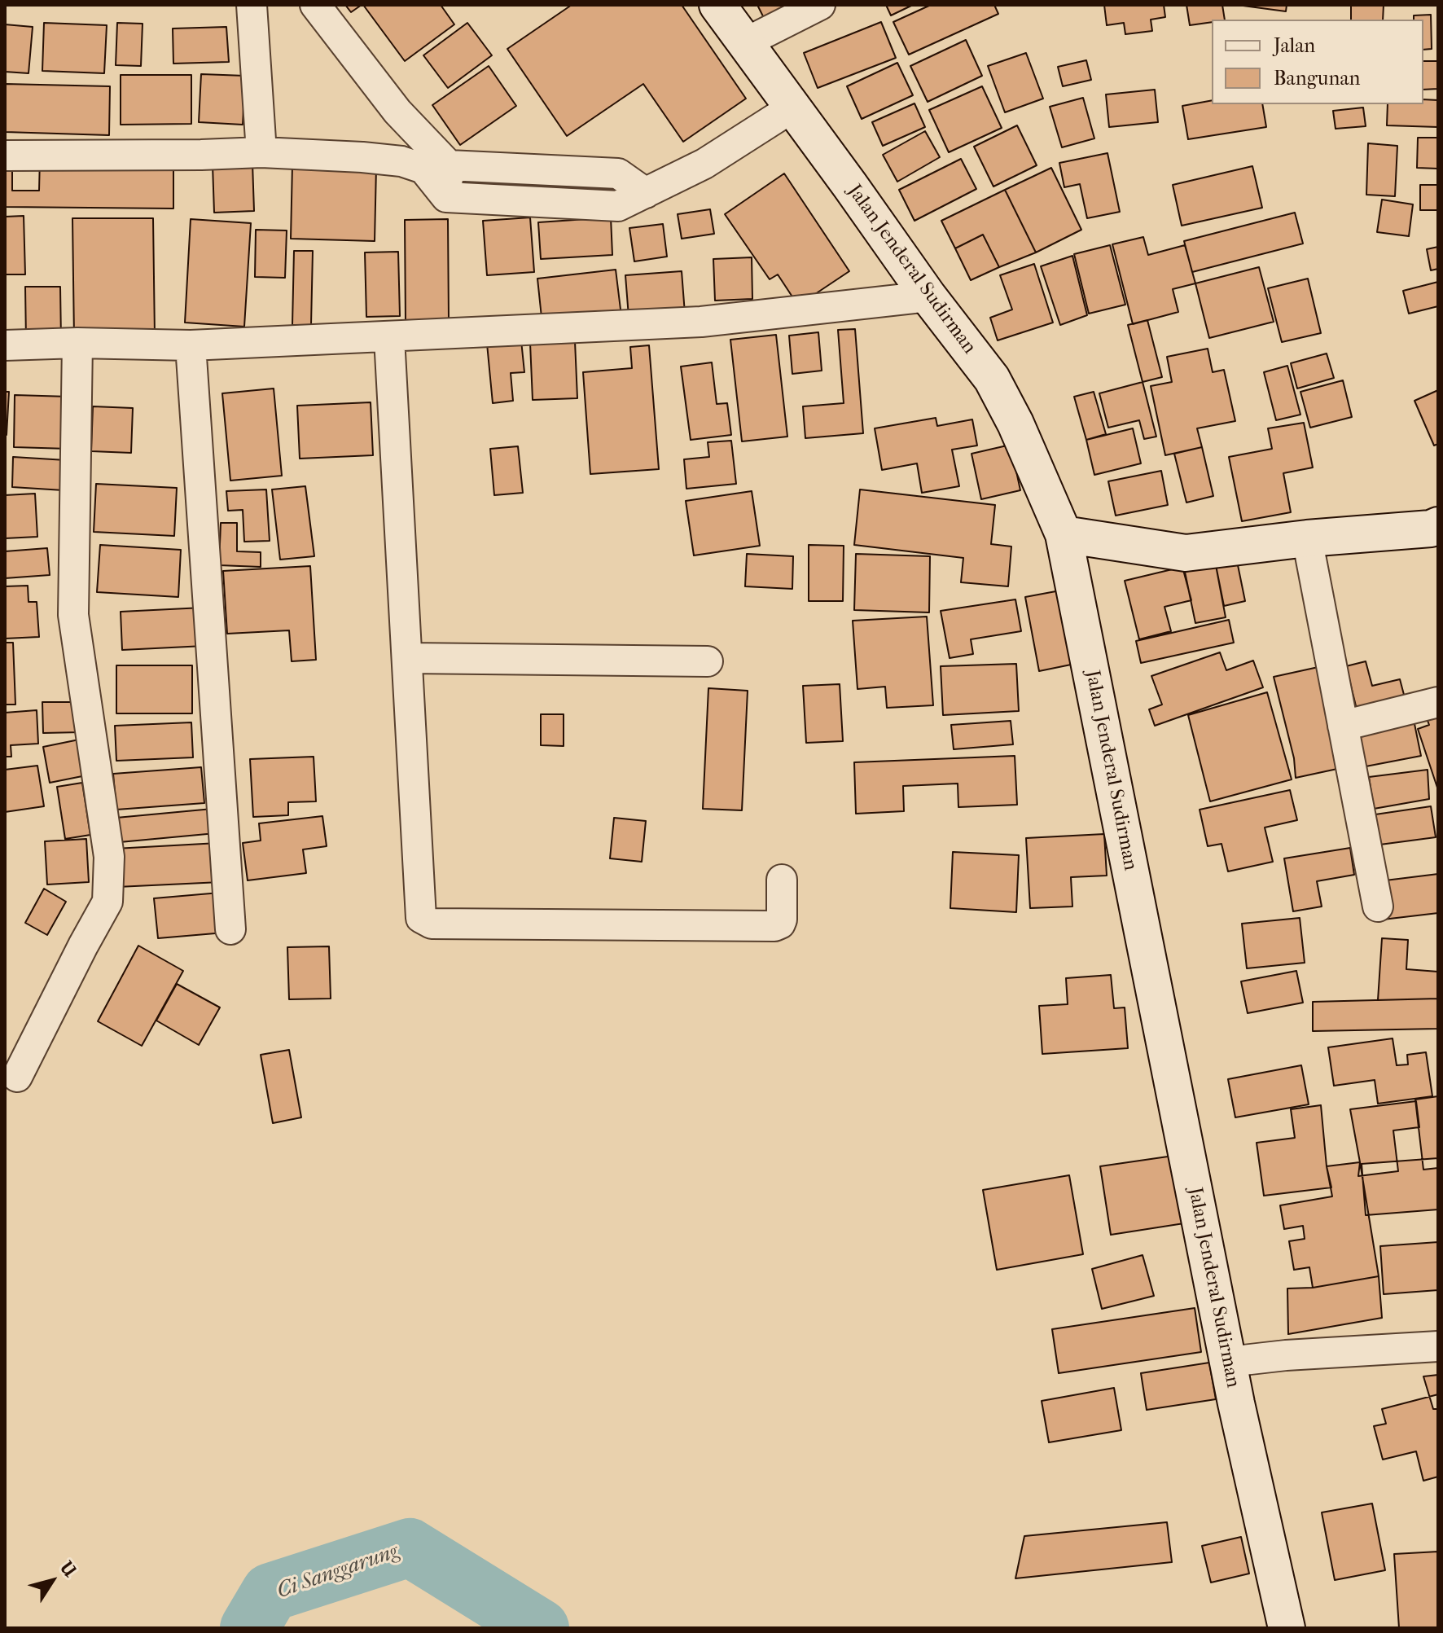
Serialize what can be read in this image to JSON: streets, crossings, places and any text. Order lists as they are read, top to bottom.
{
  "streets": {
    "main road": ["Jalan Jenderal Sudirman"]
  },
  "water": ["Ci Sanggarung"],
  "legend": ["Jalan", "Bangunan"],
  "north": "top right"
}
